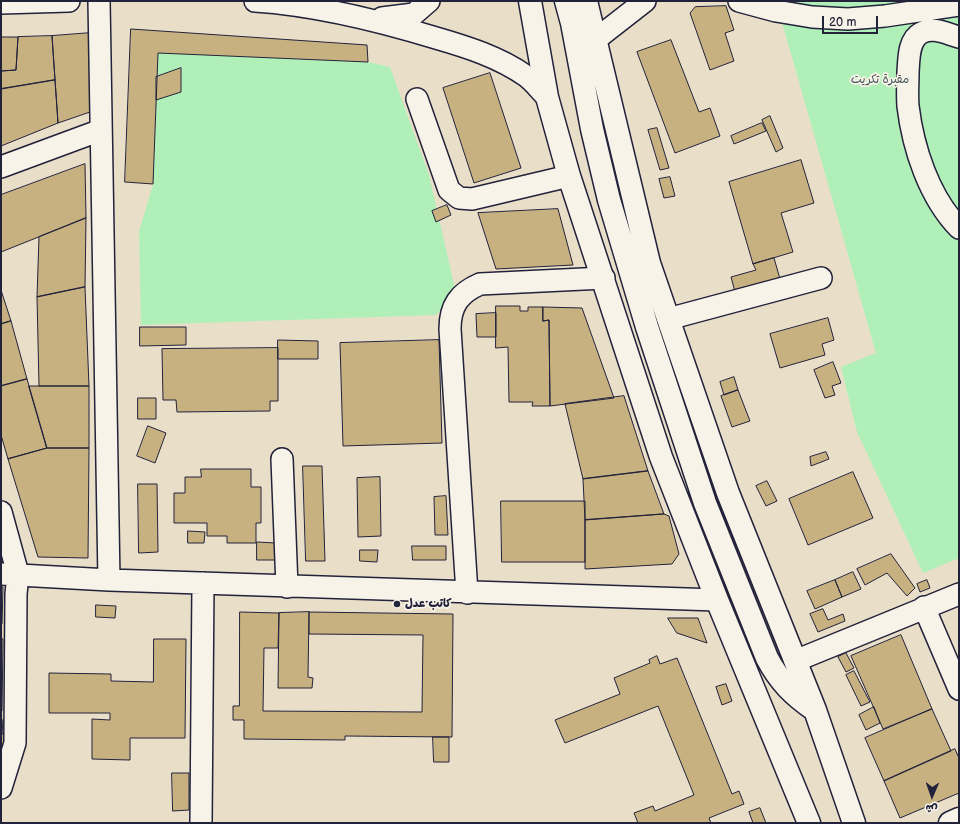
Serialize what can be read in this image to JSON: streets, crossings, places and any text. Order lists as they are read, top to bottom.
{
  "parks": ["مقبرة تكريت"],
  "places": ["كاتب عدل"],
  "scale_bar": "20 m",
  "north": "bottom"
}
